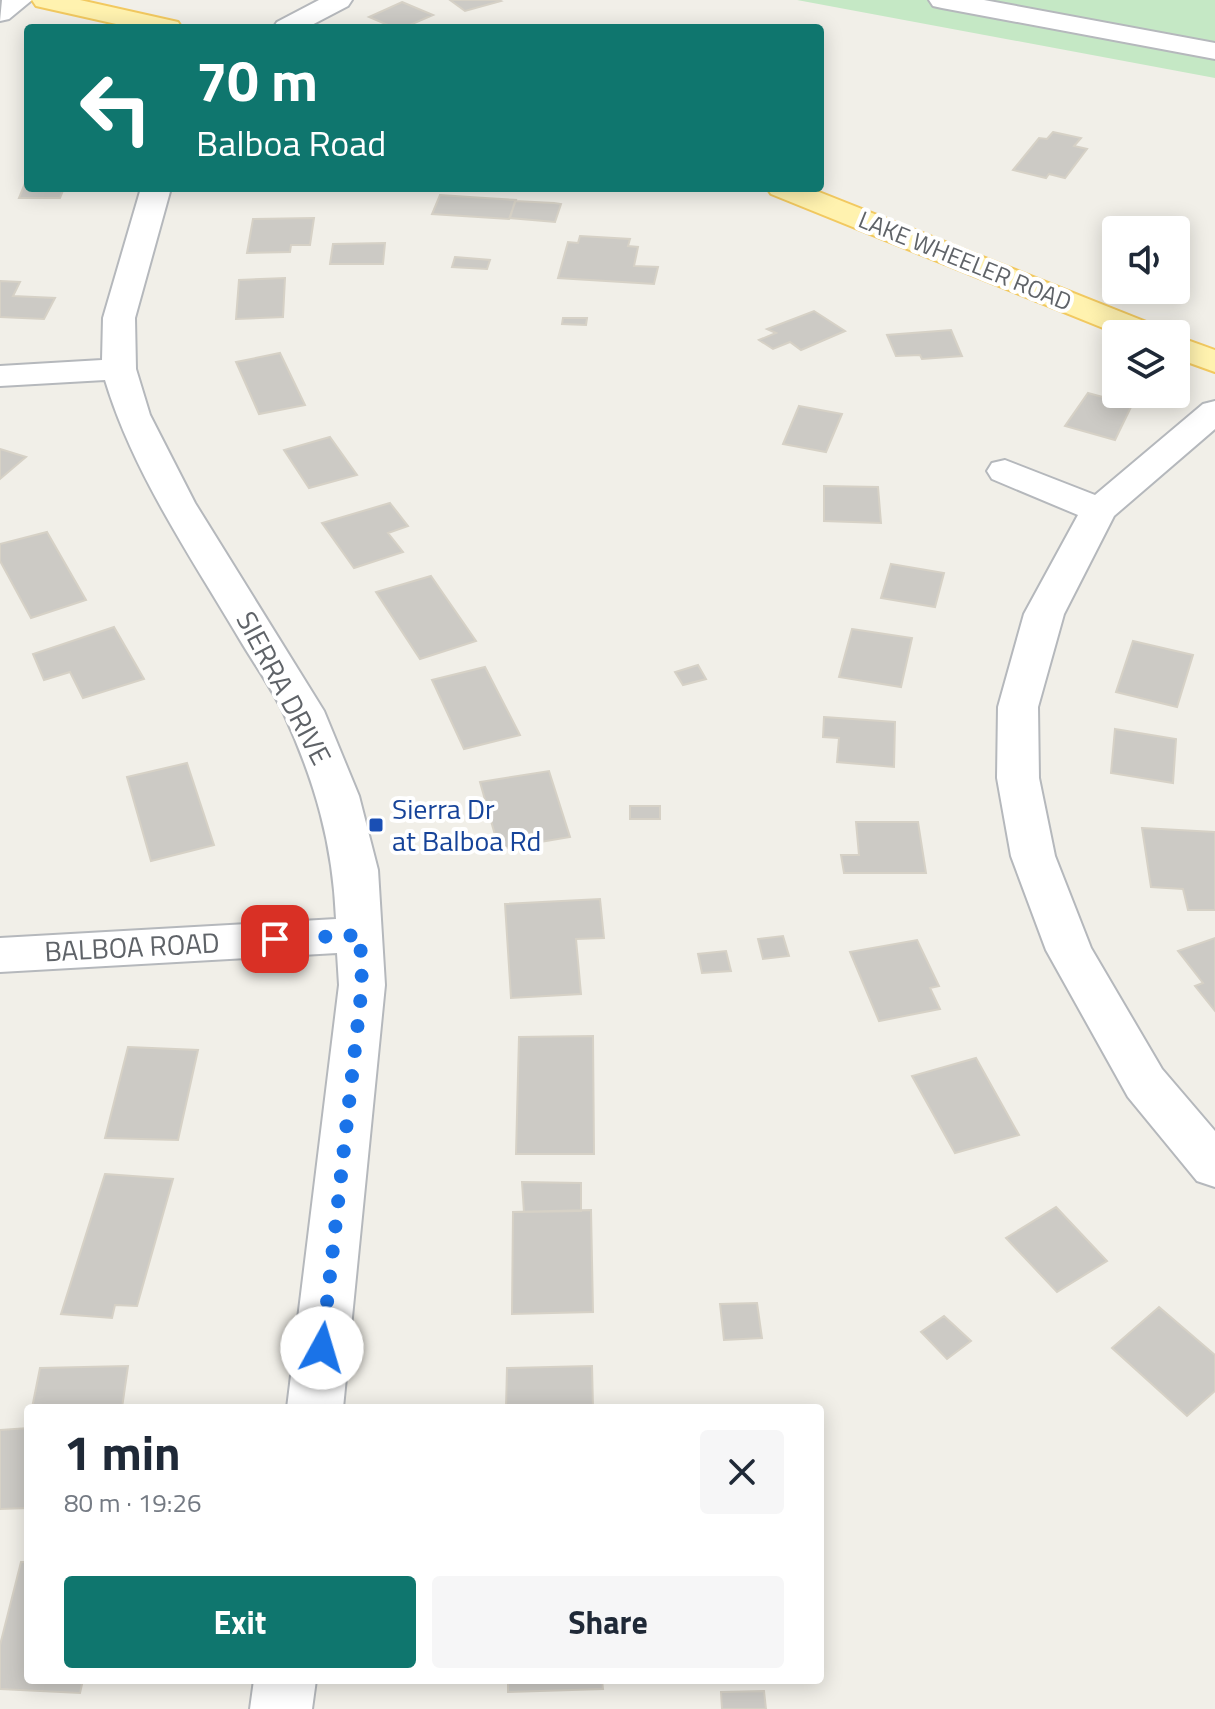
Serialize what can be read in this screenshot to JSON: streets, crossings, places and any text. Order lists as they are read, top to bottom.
{
  "streets": {
    "main road": ["LAKE WHEELER ROAD"],
    "street": ["SIERRA DRIVE", "BALBOA ROAD"]
  },
  "crossings": [
    ["SIERRA DRIVE", "BALBOA ROAD"]
  ],
  "places": {
    "transit": ["Sierra Dr at Balboa Rd"]
  },
  "page": {
    "turn": ["70 m", "Balboa Road"],
    "heading": ["1 min", "80 m · 19:26"],
    "buttons": ["Exit", "Share"]
  }
}
